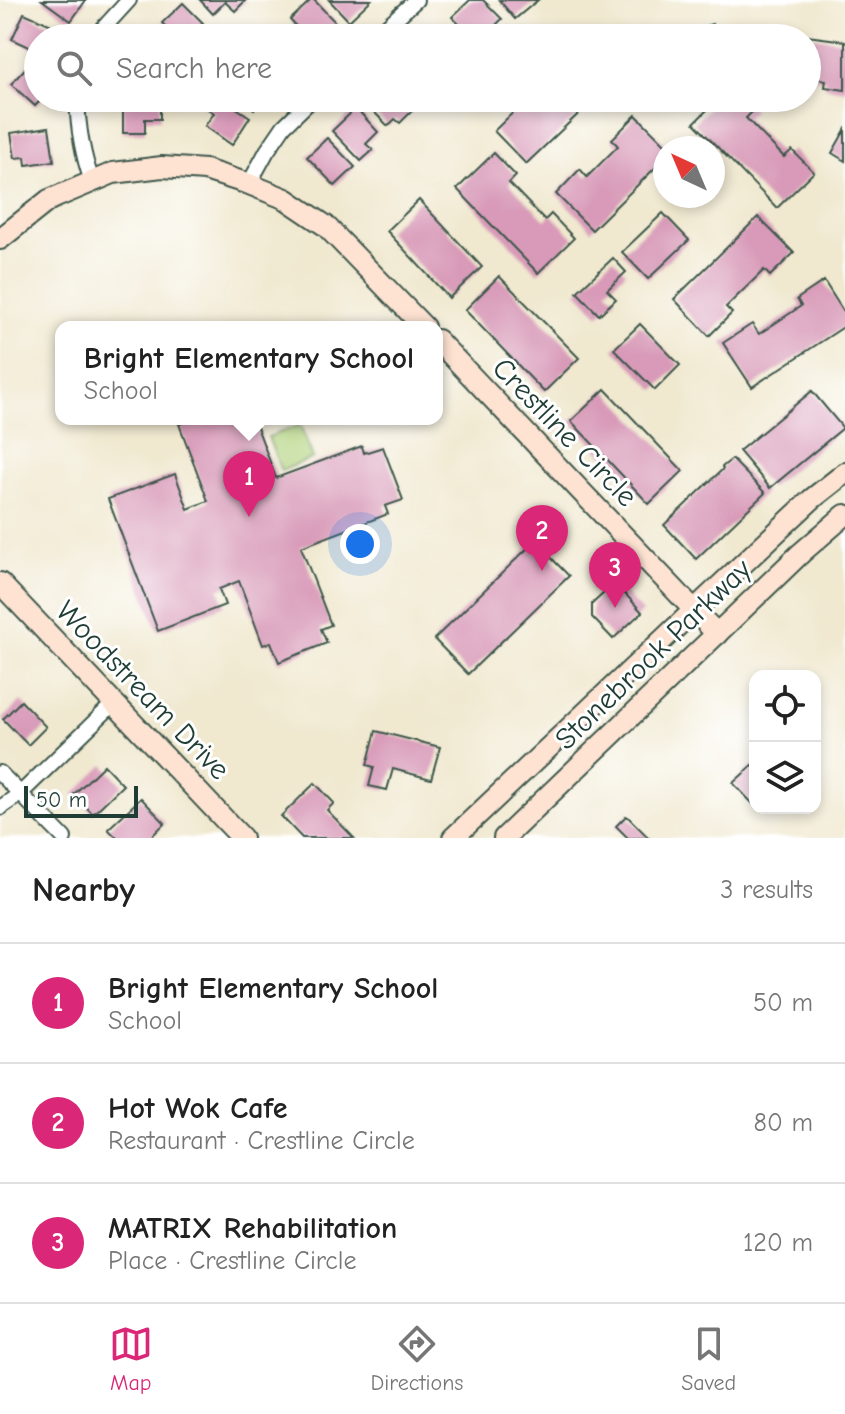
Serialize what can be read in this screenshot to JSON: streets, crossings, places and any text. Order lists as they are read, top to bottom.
{
  "streets": {
    "street": ["Crestline Circle", "Stonebrook Parkway", "Woodstream Drive"]
  },
  "crossings": [
    ["Crestline Circle", "Stonebrook Parkway"]
  ],
  "scale_bar": "50 m",
  "north": "top left",
  "page": {
    "search": "Search here",
    "popup": ["Bright Elementary School", "School"],
    "pins": ["1", "2", "3"],
    "scale": "50 m",
    "heading": ["Nearby", "3 results"],
    "list": [
      {
        "mark": "1",
        "name": "Bright Elementary School",
        "note": "School",
        "value": "50 m"
      },
      {
        "mark": "2",
        "name": "Hot Wok Cafe",
        "note": "Restaurant · Crestline Circle",
        "value": "80 m"
      },
      {
        "mark": "3",
        "name": "MATRIX Rehabilitation",
        "note": "Place · Crestline Circle",
        "value": "120 m"
      }
    ],
    "nav": ["Map", "Directions", "Saved"]
  }
}
